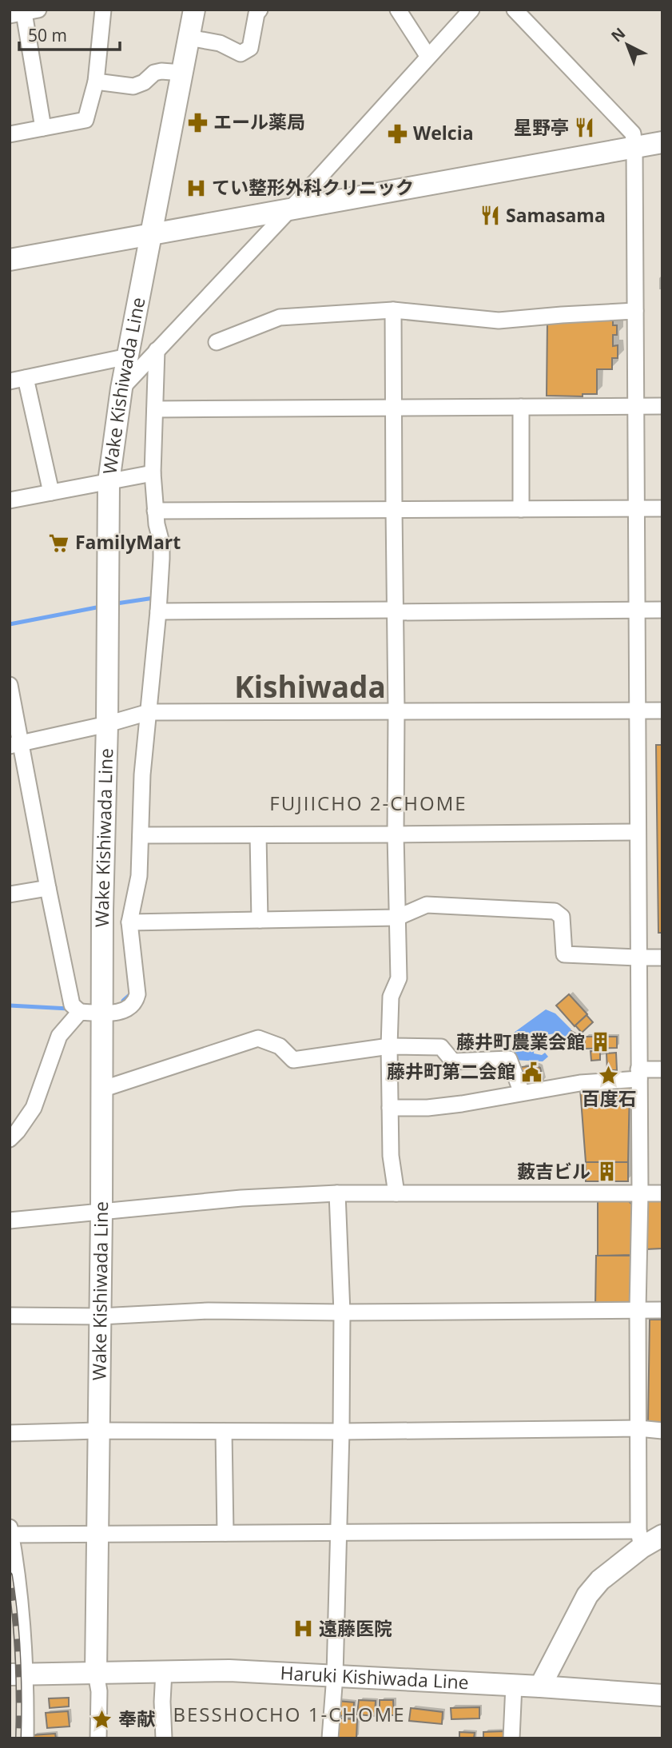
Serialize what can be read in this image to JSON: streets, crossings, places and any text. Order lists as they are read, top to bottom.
{
  "streets": {
    "main road": ["Wake Kishiwada Line", "Haruki Kishiwada Line"]
  },
  "crossings": [
    ["Wake Kishiwada Line", "Haruki Kishiwada Line"]
  ],
  "districts": ["Kishiwada", "FUJIICHO 2-CHOME", "BESSHOCHO 1-CHOME"],
  "places": {
    "pharmacy": ["エール薬局", "Welcia"],
    "restaurant": ["星野亭", "Samasama"],
    "hospital": ["てい整形外科クリニック", "遠藤医院"],
    "supermarket": ["FamilyMart"],
    "building": ["藤井町農業会館", "藪吉ビル"],
    "public building": ["藤井町第二会館"],
    "place": ["百度石", "奉献"]
  },
  "scale_bar": "50 m",
  "north": "top left"
}
